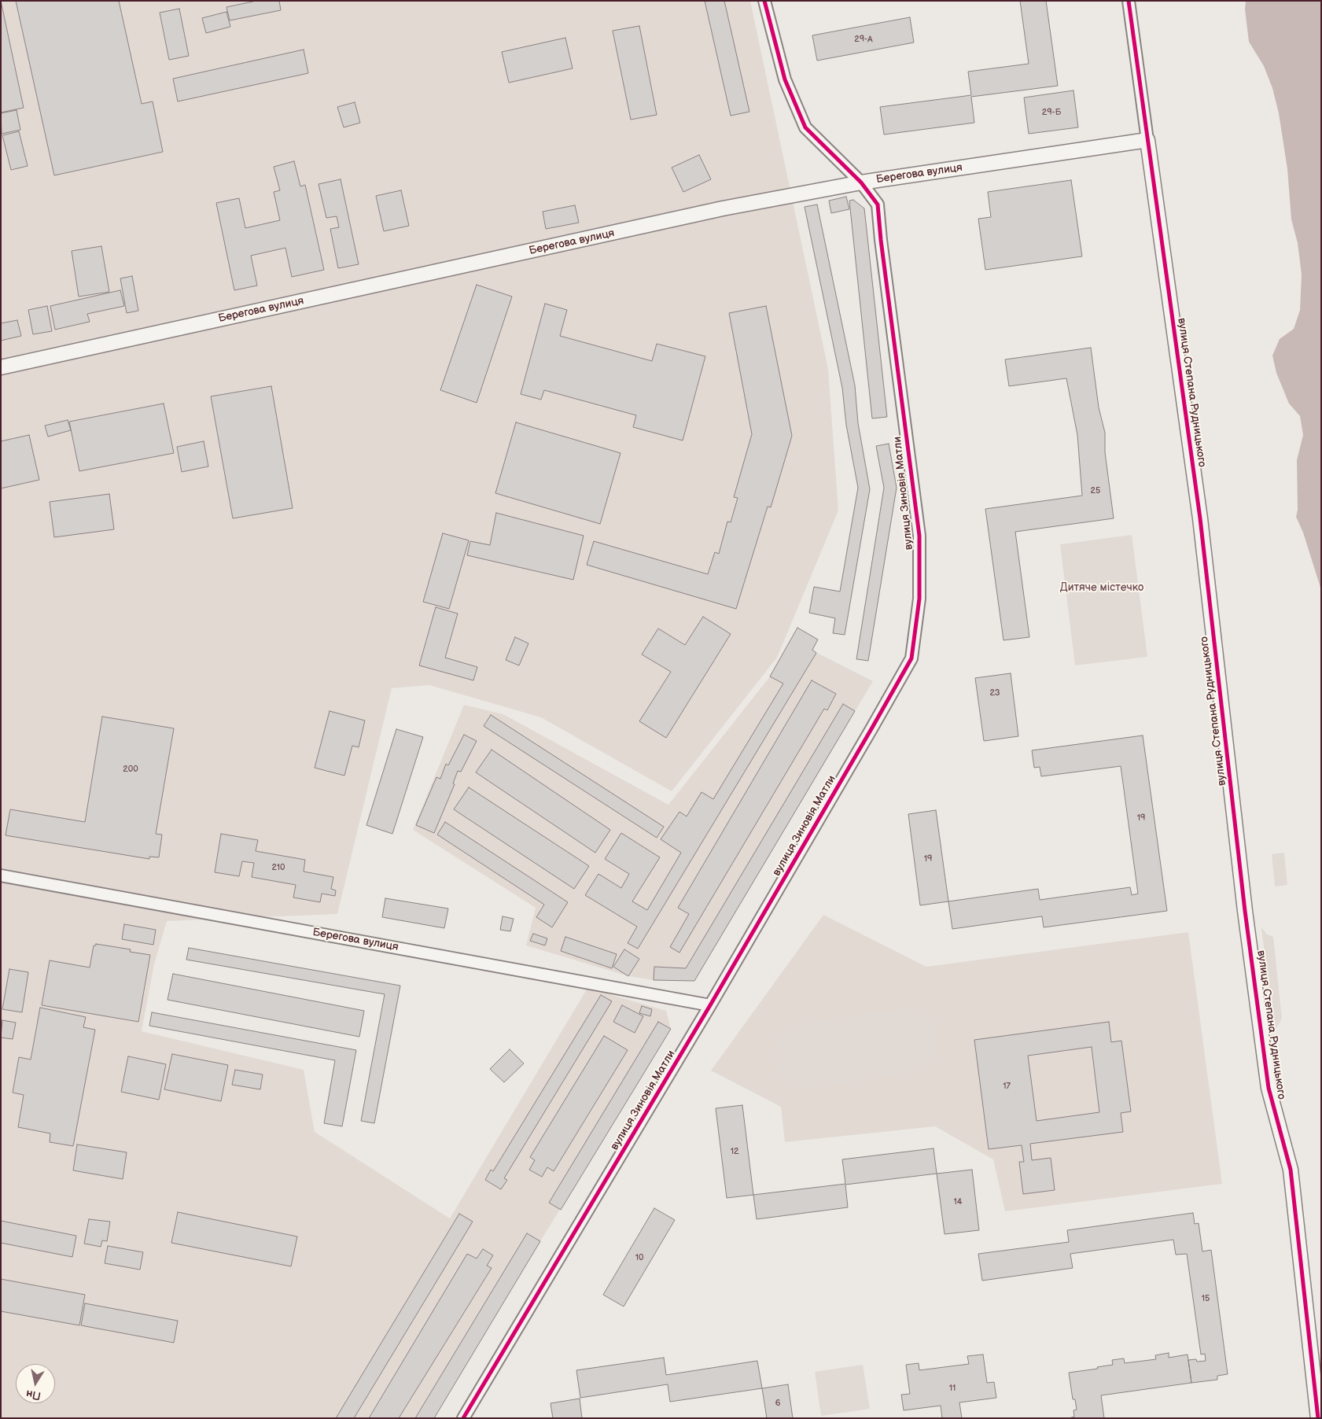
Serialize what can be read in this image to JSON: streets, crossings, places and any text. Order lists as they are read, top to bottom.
{
  "streets": {
    "street": ["Берегова вулиця", "вулиця Степана Рудницького", "вулиця Зиновія Матли"]
  },
  "crossings": [
    ["Берегова вулиця", "вулиця Степана Рудницького"],
    ["Берегова вулиця", "вулиця Зиновія Матли"]
  ],
  "parks": ["Дитяче містечко"],
  "house_numbers": [
    "29-А",
    "29-Б",
    "25",
    "23",
    "200",
    "19",
    "19",
    "210",
    "17",
    "12",
    "14",
    "10",
    "15",
    "11",
    "6"
  ],
  "north": "bottom"
}
